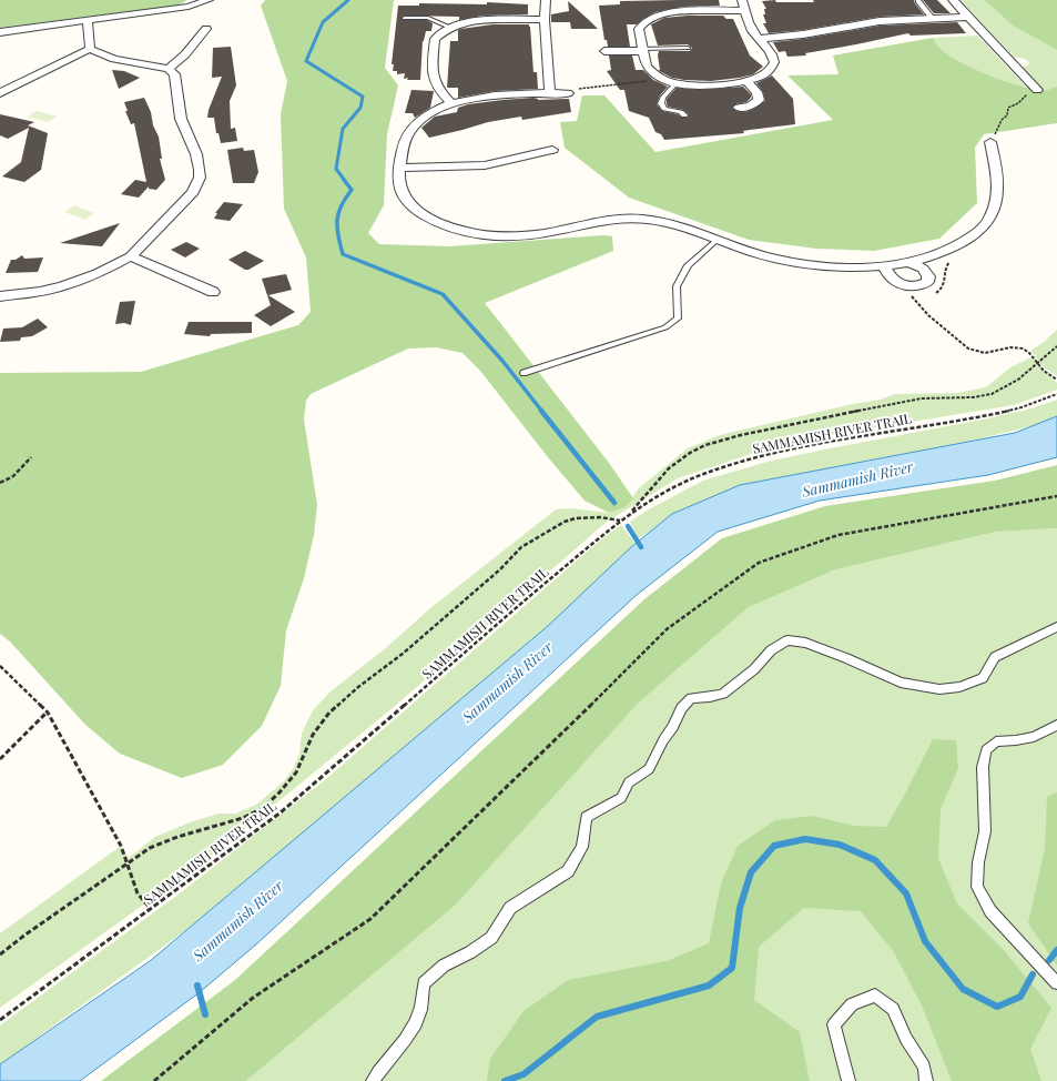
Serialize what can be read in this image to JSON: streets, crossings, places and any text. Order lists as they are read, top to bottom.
{
  "streets": {
    "path": ["SAMMAMISH RIVER TRAIL"]
  },
  "water": ["Sammamish River"]
}
